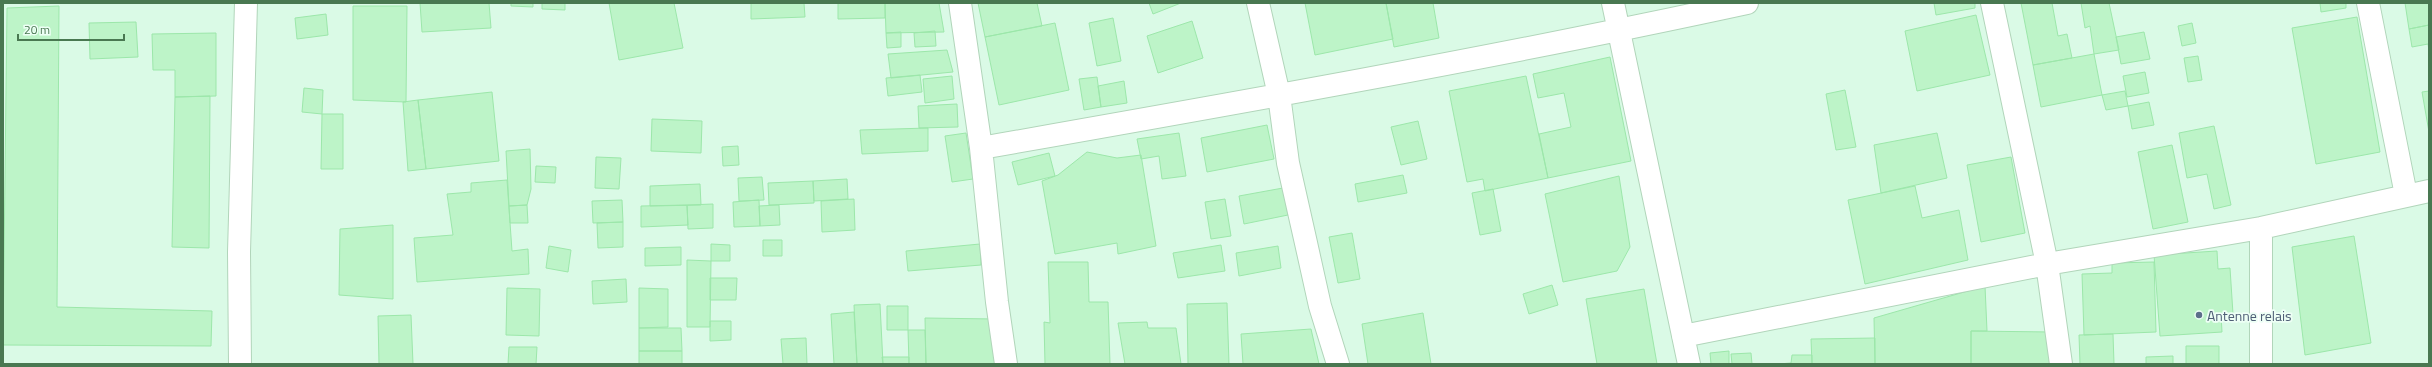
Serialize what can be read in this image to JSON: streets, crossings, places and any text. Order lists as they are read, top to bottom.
{
  "places": ["Antenne relais"],
  "scale_bar": "20 m"
}
